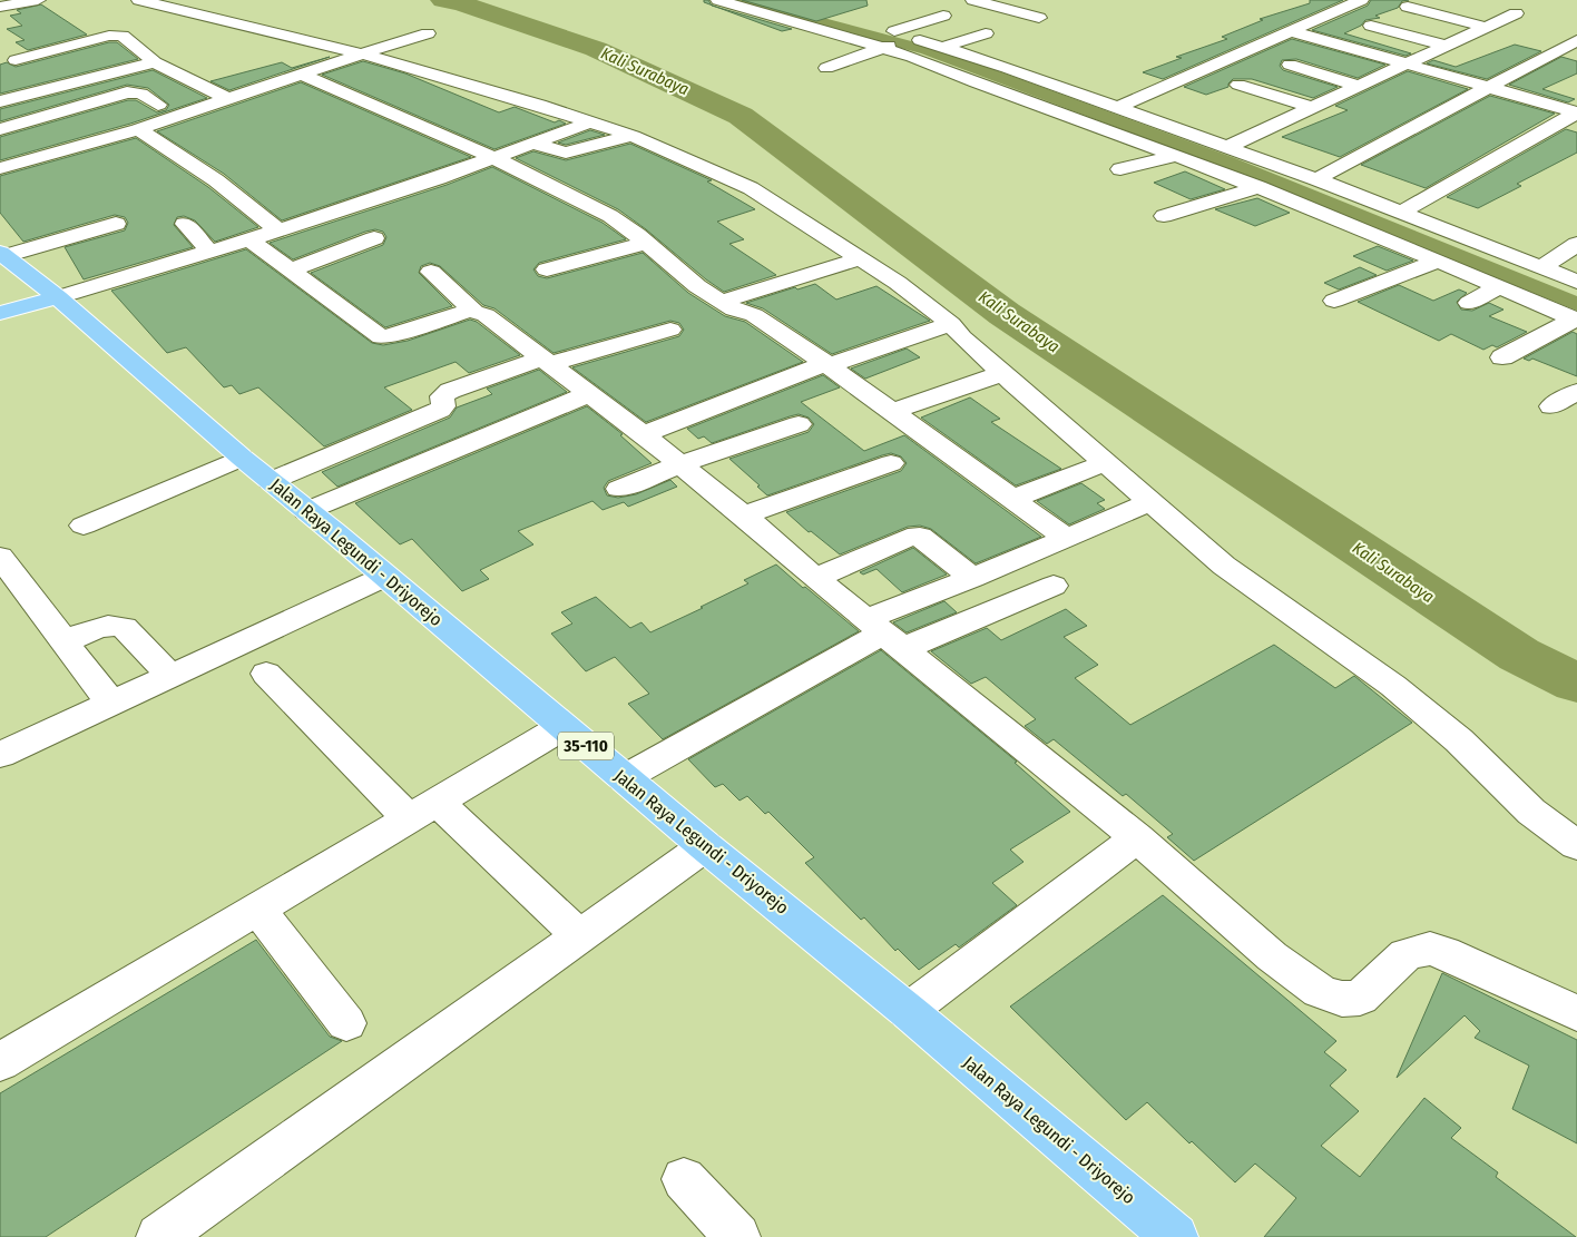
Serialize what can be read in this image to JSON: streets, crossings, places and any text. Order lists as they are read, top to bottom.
{
  "streets": {
    "main road": ["Jalan Raya Legundi - Driyorejo", "35-110"]
  },
  "water": ["Kali Surabaya"]
}
